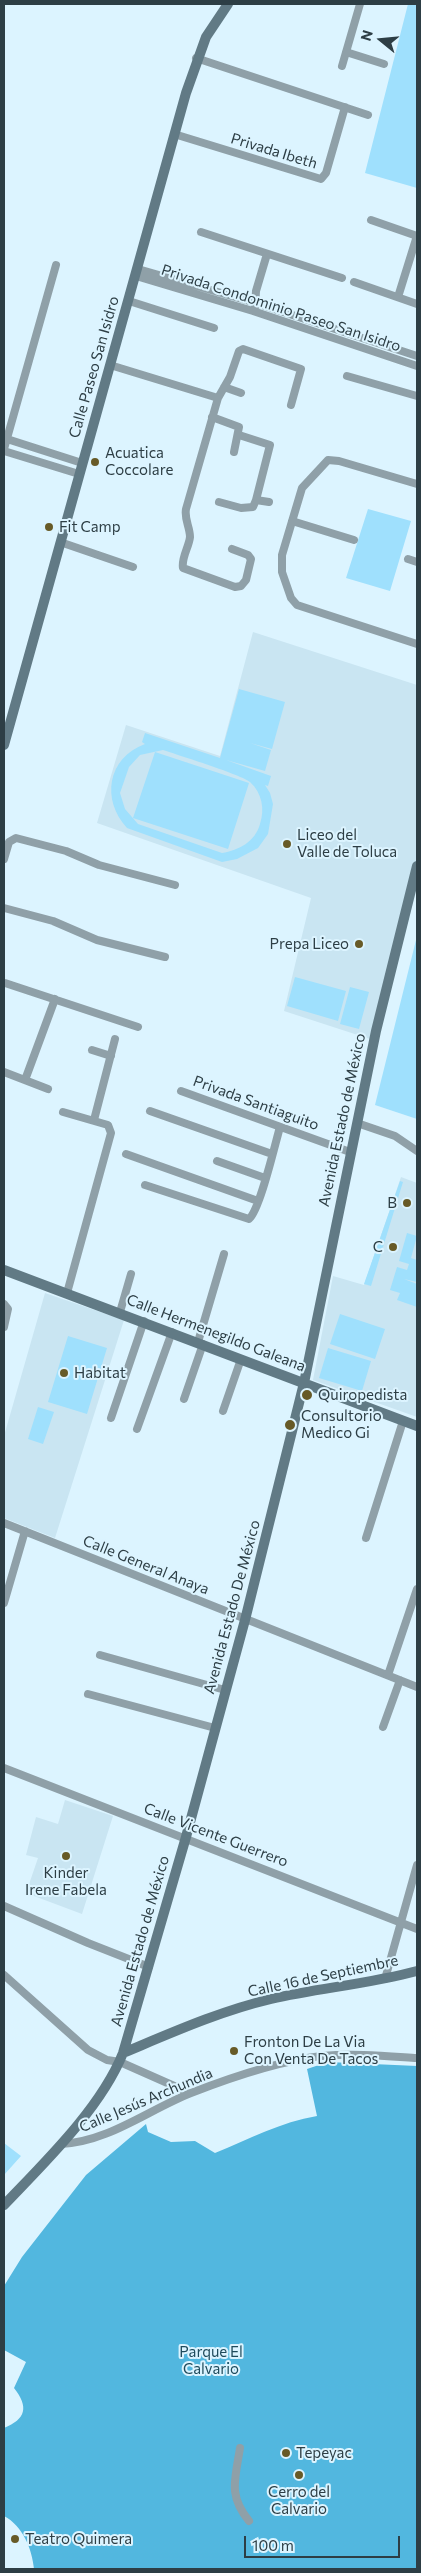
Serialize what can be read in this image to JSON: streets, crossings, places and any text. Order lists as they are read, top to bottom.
{
  "streets": {
    "main road": [
      "Calle Paseo San Isidro",
      "Avenida Estado de México",
      "Calle Hermenegildo Galeana",
      "Avenida Estado De México",
      "Calle 16 de Septiembre"
    ],
    "street": [
      "Privada Ibeth",
      "Privada Condominio Paseo San Isidro",
      "Privada Santiaguito",
      "Calle General Anaya",
      "Calle Vicente Guerrero",
      "Calle Jesús Archundia"
    ]
  },
  "crossings": [
    ["Privada Ibeth", "Calle Paseo San Isidro"],
    ["Privada Condominio Paseo San Isidro", "Calle Paseo San Isidro"],
    ["Privada Santiaguito", "Avenida Estado de México"],
    ["Avenida Estado de México", "Calle Hermenegildo Galeana"],
    ["Avenida Estado de México", "Avenida Estado De México"],
    ["Avenida Estado de México", "Calle Vicente Guerrero"],
    ["Avenida Estado de México", "Calle 16 de Septiembre"],
    ["Calle Hermenegildo Galeana", "Avenida Estado De México"],
    ["Calle General Anaya", "Avenida Estado De México"],
    ["Avenida Estado De México", "Calle Vicente Guerrero"]
  ],
  "parks": ["Parque El Calvario"],
  "places": [
    "Acuatica Coccolare",
    "Fit Camp",
    "Liceo del Valle de Toluca",
    "Prepa Liceo",
    "B",
    "C",
    "Habitat",
    "Quiropedista",
    "Consultorio Medico Gi",
    "Kinder Irene Fabela",
    "Fronton De La Via Con Venta De Tacos",
    "Tepeyac",
    "Cerro del Calvario",
    "Teatro Quimera"
  ],
  "scale_bar": "100 m",
  "north": "left"
}
